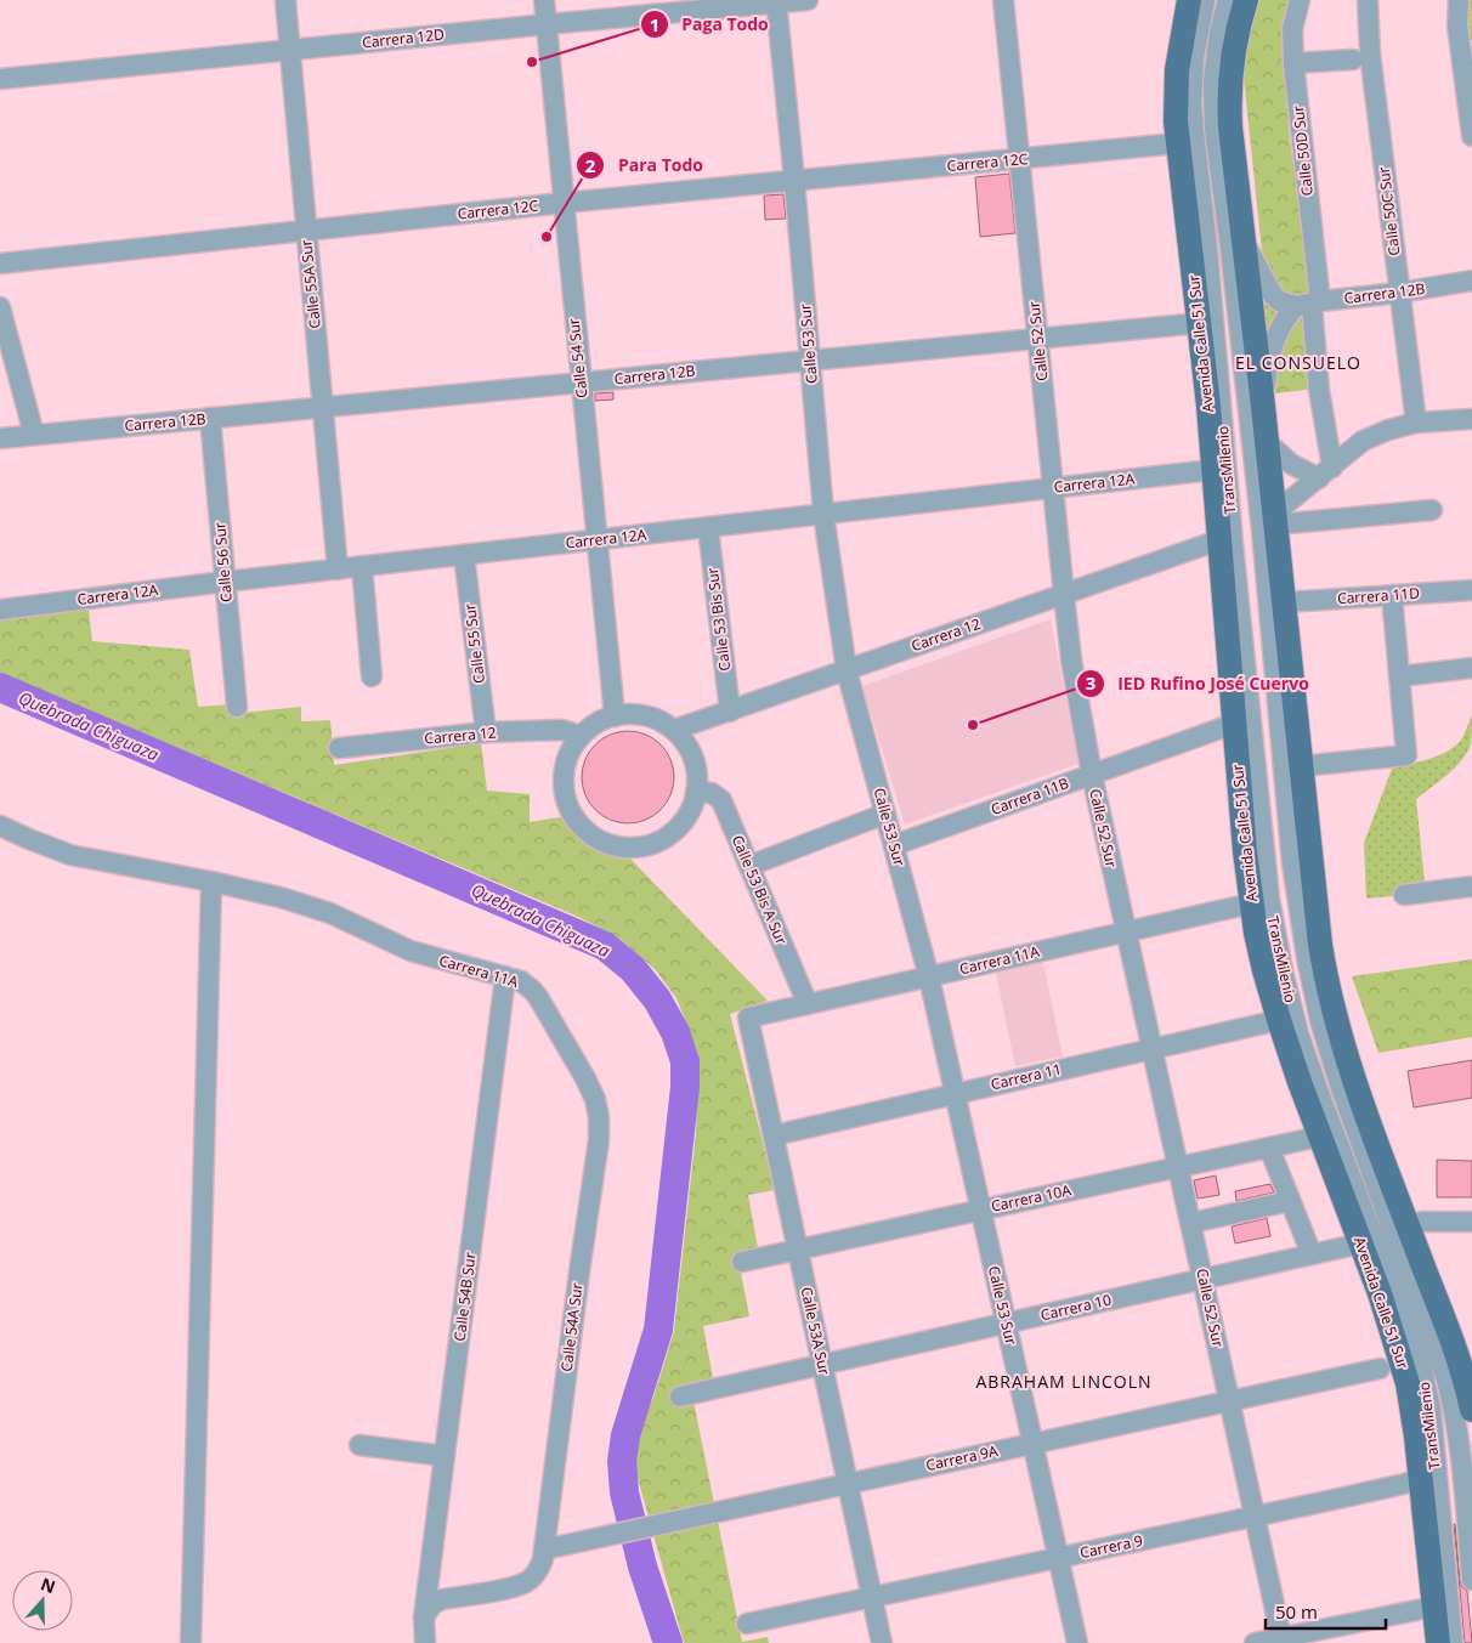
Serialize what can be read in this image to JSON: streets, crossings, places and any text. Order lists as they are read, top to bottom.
{
  "streets": {
    "main road": ["Avenida Calle 51 Sur"],
    "street": [
      "Carrera 12D",
      "Calle 50D Sur",
      "Carrera 12C",
      "Calle 50C Sur",
      "Calle 55A Sur",
      "Carrera 12B",
      "Calle 52 Sur",
      "Calle 53 Sur",
      "Calle 54 Sur",
      "TransMilenio",
      "Carrera 12A",
      "Calle 56 Sur",
      "Carrera 11D",
      "Calle 53 Bis Sur",
      "Carrera 12",
      "Calle 55 Sur",
      "Carrera 11B",
      "Calle 53 Bis A Sur",
      "Carrera 11A",
      "Carrera 11",
      "Carrera 10A",
      "Calle 54B Sur",
      "Carrera 10",
      "Calle 54A Sur",
      "Calle 53A Sur",
      "Carrera 9A",
      "Carrera 9"
    ]
  },
  "crossings": [
    ["Carrera 12D", "Calle 55A Sur"],
    ["Carrera 12D", "Calle 53 Sur"],
    ["Carrera 12D", "Calle 54 Sur"],
    ["Calle 50D Sur", "Carrera 12B"],
    ["Carrera 12C", "Calle 55A Sur"],
    ["Carrera 12C", "Calle 52 Sur"],
    ["Carrera 12C", "Calle 53 Sur"],
    ["Carrera 12C", "Avenida Calle 51 Sur"],
    ["Carrera 12C", "Calle 54 Sur"],
    ["Calle 50C Sur", "Carrera 12B"],
    ["Calle 55A Sur", "Carrera 12B"],
    ["Calle 55A Sur", "Carrera 12A"],
    ["Carrera 12B", "Calle 52 Sur"],
    ["Carrera 12B", "Calle 53 Sur"],
    ["Carrera 12B", "Avenida Calle 51 Sur"],
    ["Carrera 12B", "Calle 54 Sur"],
    ["Carrera 12B", "Calle 56 Sur"],
    ["Calle 52 Sur", "Carrera 12A"],
    ["Calle 52 Sur", "Carrera 12"],
    ["Calle 52 Sur", "Carrera 11B"],
    ["Calle 52 Sur", "Carrera 11A"],
    ["Calle 52 Sur", "Carrera 11"],
    ["Calle 52 Sur", "Carrera 10A"],
    ["Calle 52 Sur", "Carrera 10"],
    ["Calle 52 Sur", "Carrera 9A"],
    ["Calle 52 Sur", "Carrera 9"],
    ["Calle 53 Sur", "Carrera 12A"],
    ["Calle 53 Sur", "Carrera 12"],
    ["Calle 53 Sur", "Carrera 11B"],
    ["Calle 53 Sur", "Carrera 11A"],
    ["Calle 53 Sur", "Carrera 11"],
    ["Calle 53 Sur", "Carrera 10A"],
    ["Calle 53 Sur", "Carrera 10"],
    ["Calle 53 Sur", "Carrera 9A"],
    ["Calle 53 Sur", "Carrera 9"],
    ["Avenida Calle 51 Sur", "TransMilenio"],
    ["Avenida Calle 51 Sur", "Carrera 12A"],
    ["Avenida Calle 51 Sur", "Carrera 12"],
    ["Avenida Calle 51 Sur", "Carrera 11B"],
    ["Avenida Calle 51 Sur", "Carrera 11A"],
    ["Avenida Calle 51 Sur", "Carrera 11"],
    ["Avenida Calle 51 Sur", "Carrera 10A"],
    ["Avenida Calle 51 Sur", "Carrera 10"],
    ["Avenida Calle 51 Sur", "Carrera 9"],
    ["Calle 54 Sur", "Carrera 12A"],
    ["Calle 54 Sur", "Carrera 12"],
    ["Calle 54 Sur", "Calle 53 Bis A Sur"],
    ["TransMilenio", "Carrera 10"],
    ["TransMilenio", "Carrera 9"],
    ["Carrera 12A", "Calle 56 Sur"],
    ["Carrera 12A", "Calle 53 Bis Sur"],
    ["Carrera 12A", "Calle 55 Sur"],
    ["Calle 53 Bis Sur", "Carrera 12"],
    ["Carrera 12", "Calle 55 Sur"],
    ["Carrera 12", "Calle 53 Bis A Sur"],
    ["Calle 53 Bis A Sur", "Carrera 11A"],
    ["Carrera 11A", "Calle 54B Sur"],
    ["Carrera 11A", "Calle 54A Sur"],
    ["Carrera 11A", "Calle 53A Sur"],
    ["Carrera 11", "Calle 53A Sur"],
    ["Carrera 10A", "Calle 53A Sur"],
    ["Calle 54B Sur", "Calle 54A Sur"],
    ["Carrera 10", "Calle 53A Sur"],
    ["Calle 54A Sur", "Carrera 9A"],
    ["Calle 53A Sur", "Carrera 9A"],
    ["Calle 53A Sur", "Carrera 9"]
  ],
  "districts": ["EL CONSUELO", "ABRAHAM LINCOLN"],
  "water": ["Quebrada Chiguaza"],
  "places": ["Paga Todo", "Para Todo", "IED Rufino José Cuervo"],
  "scale_bar": "50 m",
  "north": "top"
}
